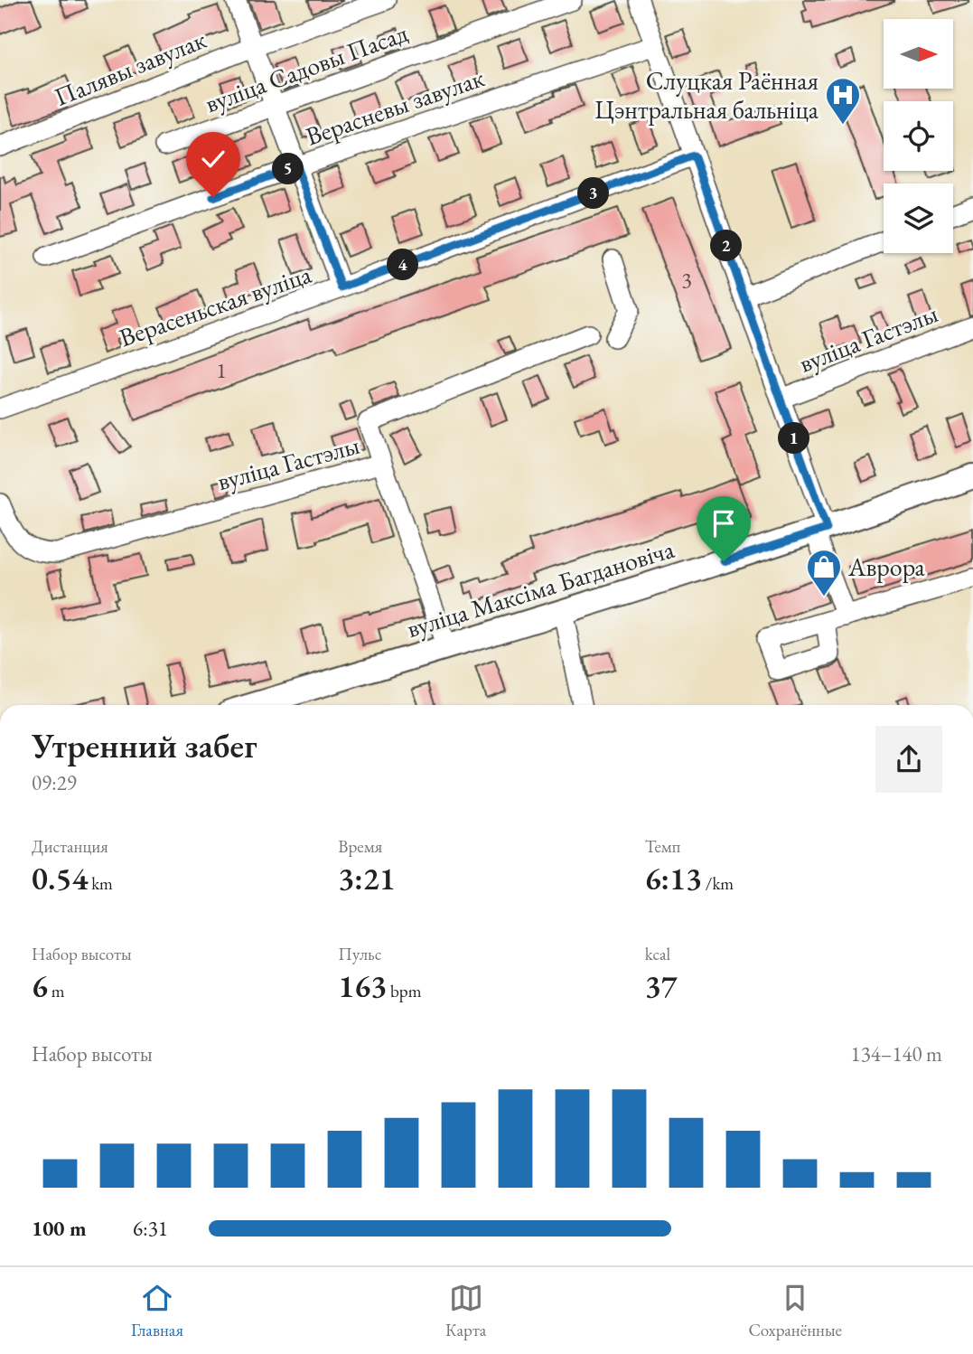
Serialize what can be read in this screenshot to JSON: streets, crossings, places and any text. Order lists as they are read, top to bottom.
{
  "streets": {
    "main road": ["вуліца Максіма Багдановіча"],
    "street": [
      "Палявы завулак",
      "вуліца Садовы Пасад",
      "Верасневы завулак",
      "Верасеньская вуліца",
      "вуліца Гастэлы"
    ]
  },
  "places": {
    "hospital": ["Слуцкая Раённая Цэнтральная бальніца"],
    "shop": ["Аврора"]
  },
  "house_numbers": ["3", "1"],
  "north": "right",
  "page": {
    "pins": [
      "5",
      "3",
      "2",
      "4",
      "1"
    ],
    "heading": ["Утренний забег", "09:29"],
    "stats": [
      ["Дистанция", "0.54 km"],
      ["Время", "3:21"],
      ["Темп", "6:13 /km"],
      ["Набор высоты", "6 m"],
      ["Пульс", "163 bpm"],
      ["kcal", "37"]
    ],
    "chart": ["Набор высоты", "134–140 m"],
    "list": [
      {
        "name": "100 m",
        "note": "6:31"
      }
    ],
    "tabs": ["Главная", "Карта", "Сохранённые"]
  }
}
